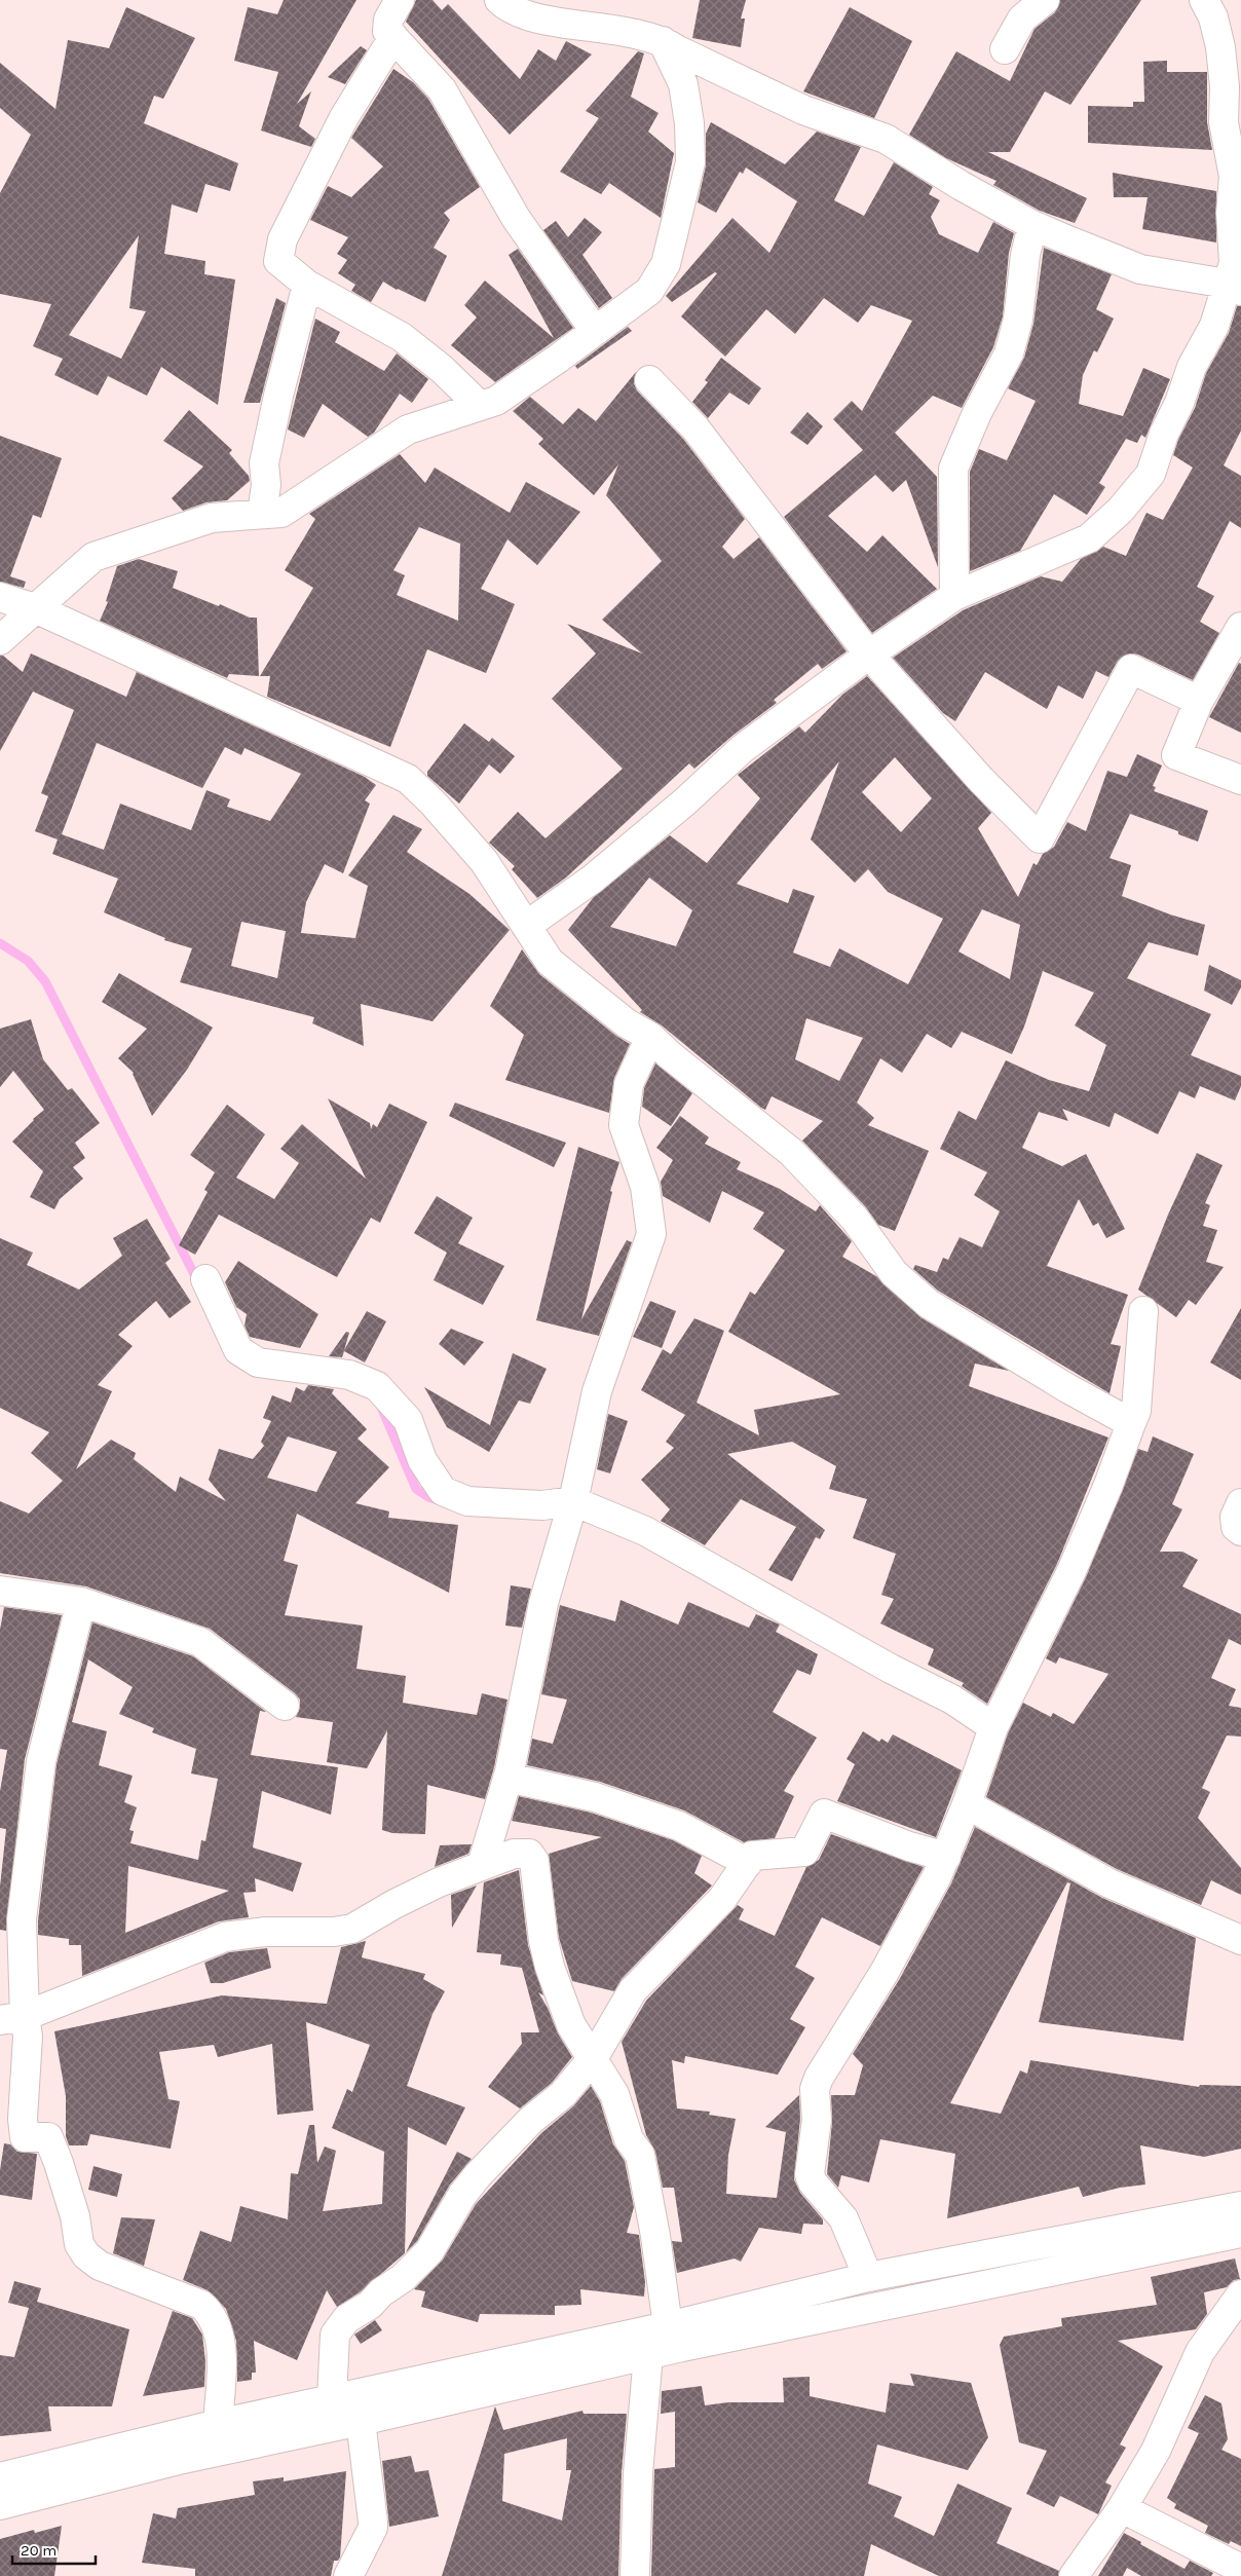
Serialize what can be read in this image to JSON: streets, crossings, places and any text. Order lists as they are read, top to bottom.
{
  "scale_bar": "20 m"
}
